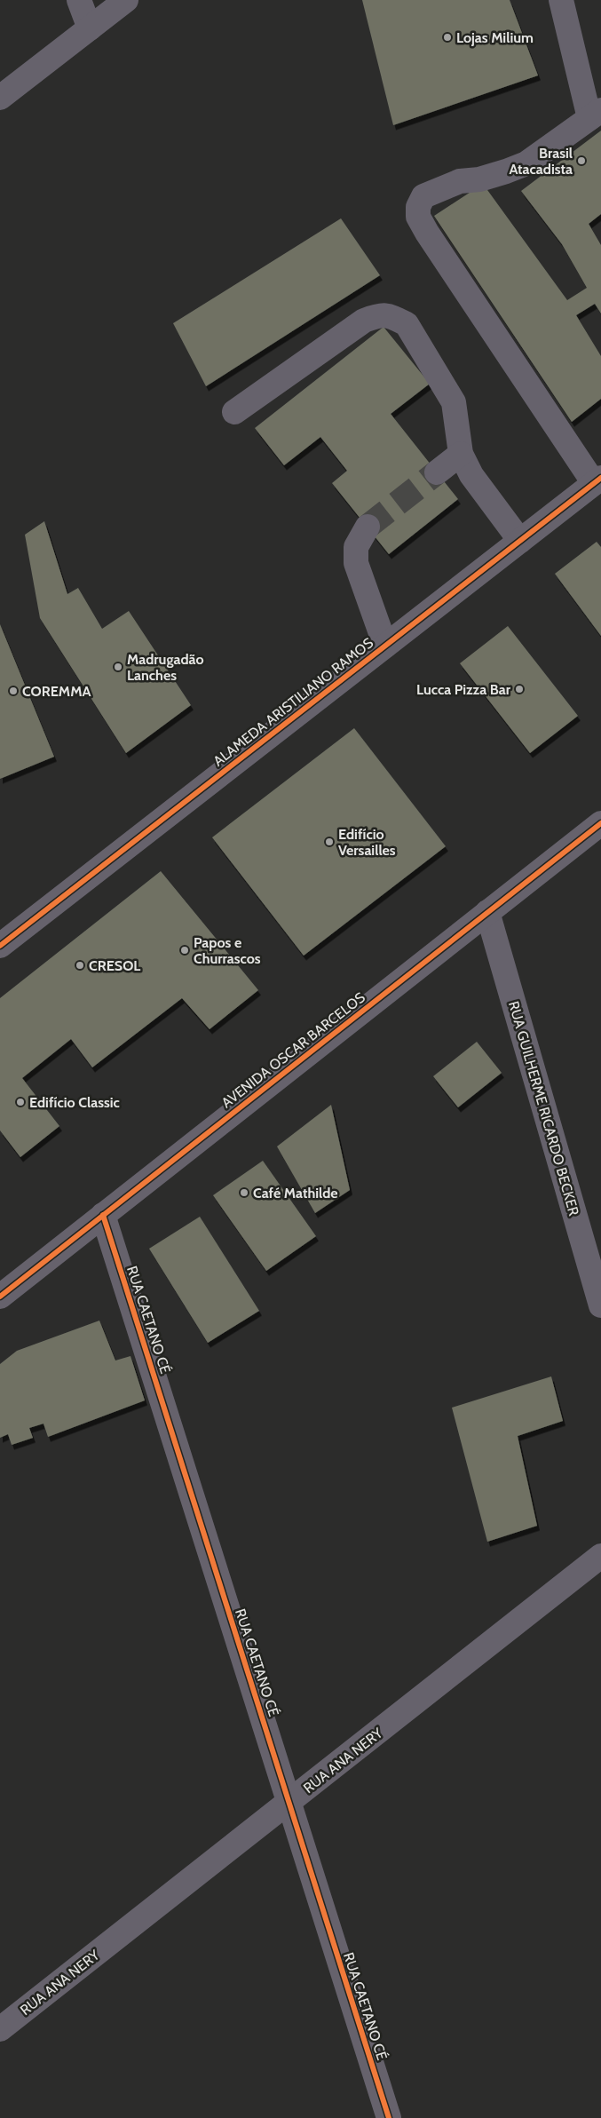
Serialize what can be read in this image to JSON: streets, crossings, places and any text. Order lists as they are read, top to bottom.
{
  "streets": {
    "street": [
      "ALAMEDA ARISTILIANO RAMOS",
      "AVENIDA OSCAR BARCELOS",
      "RUA GUILHERME RICARDO BECKER",
      "RUA CAETANO CÉ",
      "RUA ANA NERY"
    ]
  },
  "crossings": [
    ["AVENIDA OSCAR BARCELOS", "RUA GUILHERME RICARDO BECKER"],
    ["AVENIDA OSCAR BARCELOS", "RUA CAETANO CÉ"],
    ["RUA CAETANO CÉ", "RUA ANA NERY"]
  ],
  "places": [
    "Lojas Milium",
    "Brasil Atacadista",
    "Madrugadão Lanches",
    "Lucca Pizza Bar",
    "COREMMA",
    "Edifício Versailles",
    "Papos e Churrascos",
    "CRESOL",
    "Edifício Classic",
    "Café Mathilde"
  ]
}
